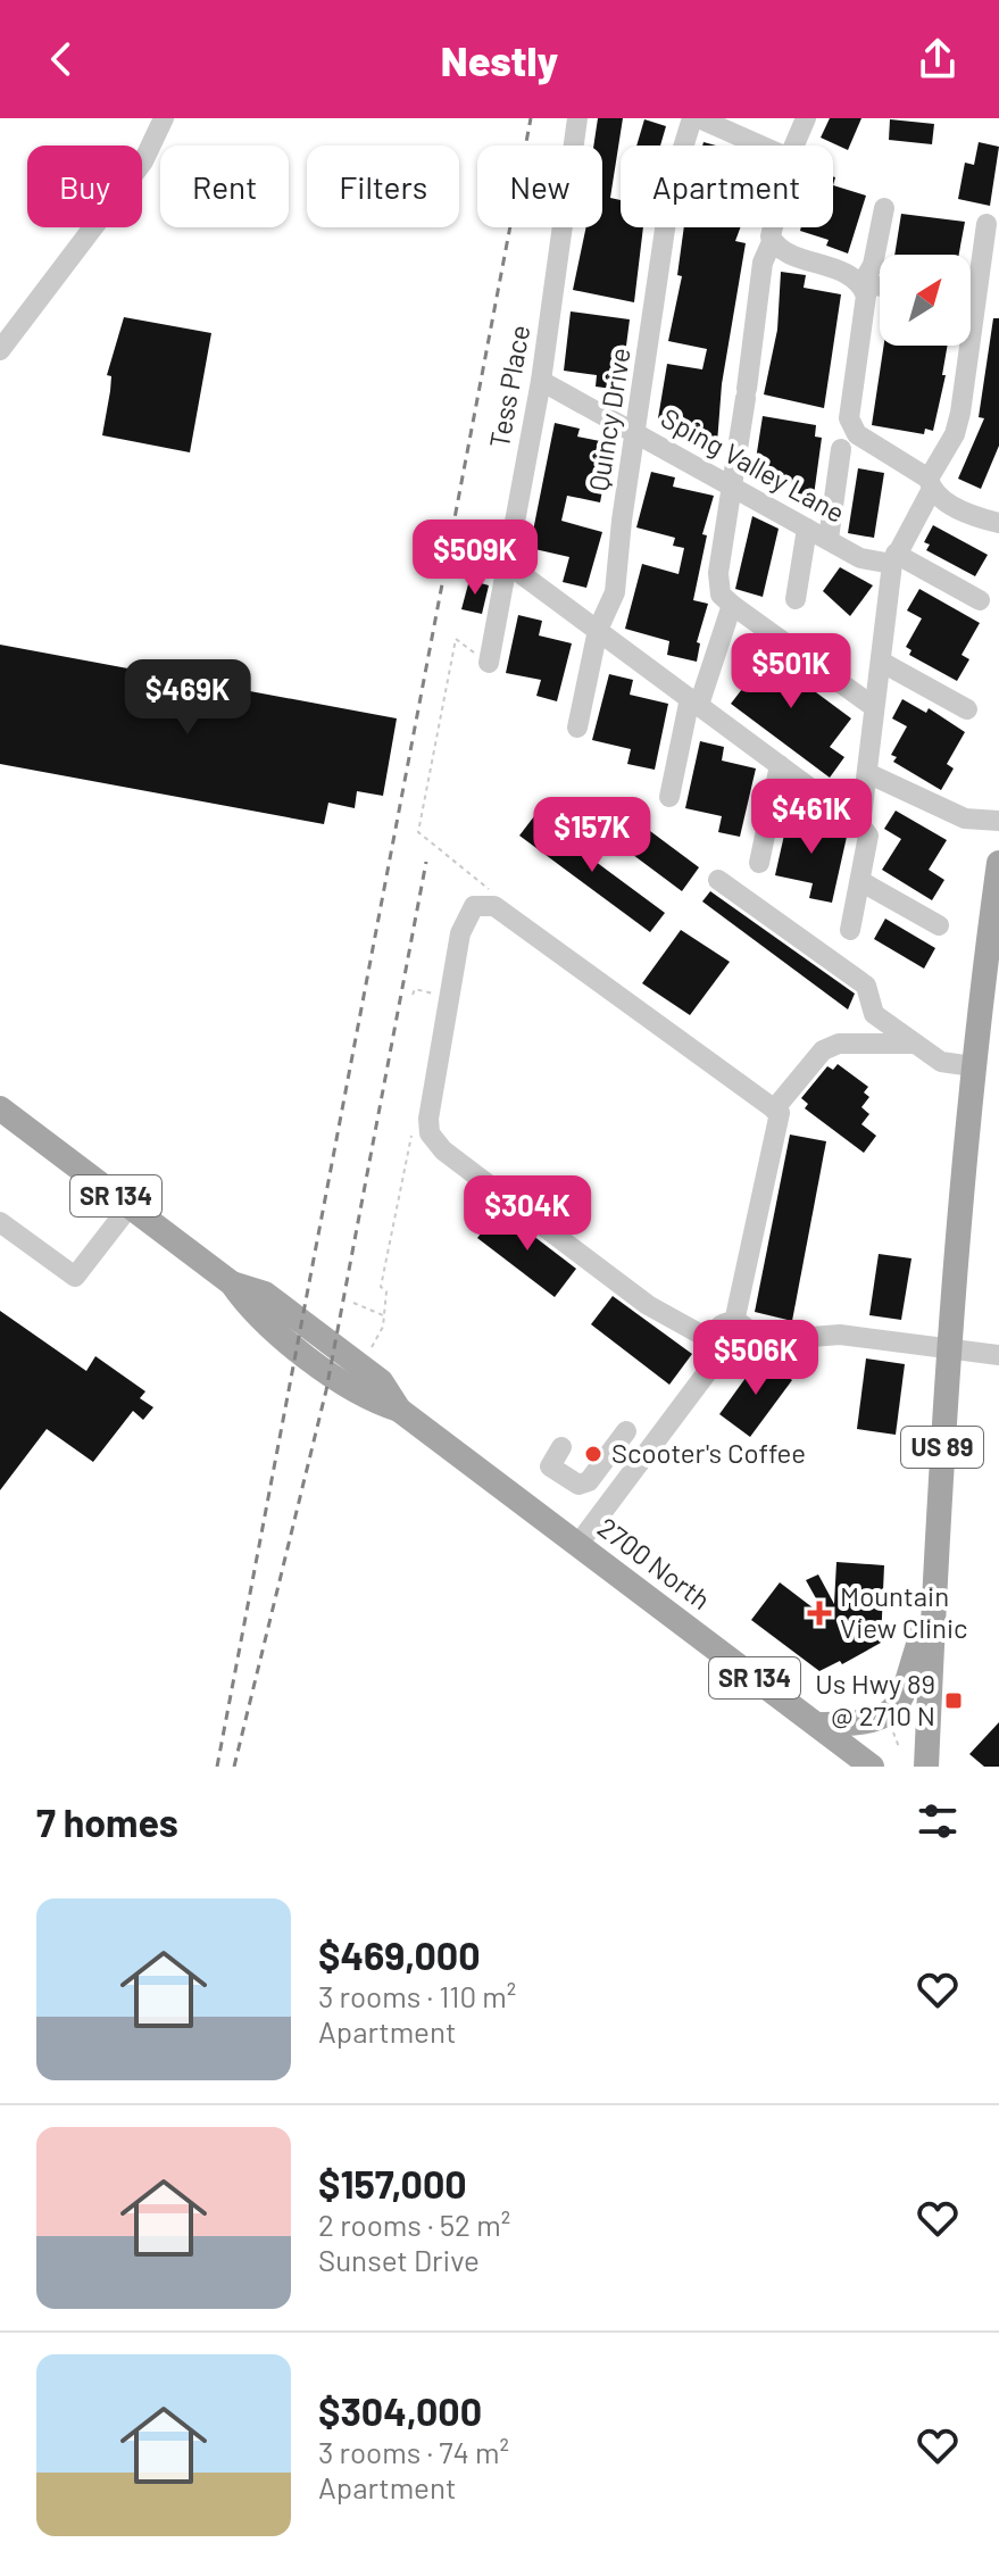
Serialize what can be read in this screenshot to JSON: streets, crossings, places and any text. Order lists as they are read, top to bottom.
{
  "streets": {
    "main road": ["SR 134", "US 89", "2700 North"],
    "street": ["Tess Place", "Quincy Drive", "Sping Valley Lane"]
  },
  "crossings": [
    ["Tess Place", "Sping Valley Lane"],
    ["Quincy Drive", "Sping Valley Lane"]
  ],
  "places": {
    "other": ["Scooter's Coffee"],
    "health": ["Mountain View Clinic"],
    "transit": ["Us Hwy 89 @ 2710 N"]
  },
  "north": "top right",
  "page": {
    "header": "Nestly",
    "chip": [
      "Buy",
      "Rent",
      "Filters",
      "New",
      "Apartment"
    ],
    "price": [
      "$509K",
      "$501K",
      "$469K",
      "$461K",
      "$157K",
      "$304K",
      "$506K"
    ],
    "heading": "7 homes",
    "list": [
      {
        "name": "$469,000",
        "note": "3 rooms · 110 m² · Apartment"
      },
      {
        "name": "$157,000",
        "note": "2 rooms · 52 m² · Sunset Drive"
      },
      {
        "name": "$304,000",
        "note": "3 rooms · 74 m² · Apartment"
      }
    ]
  }
}
